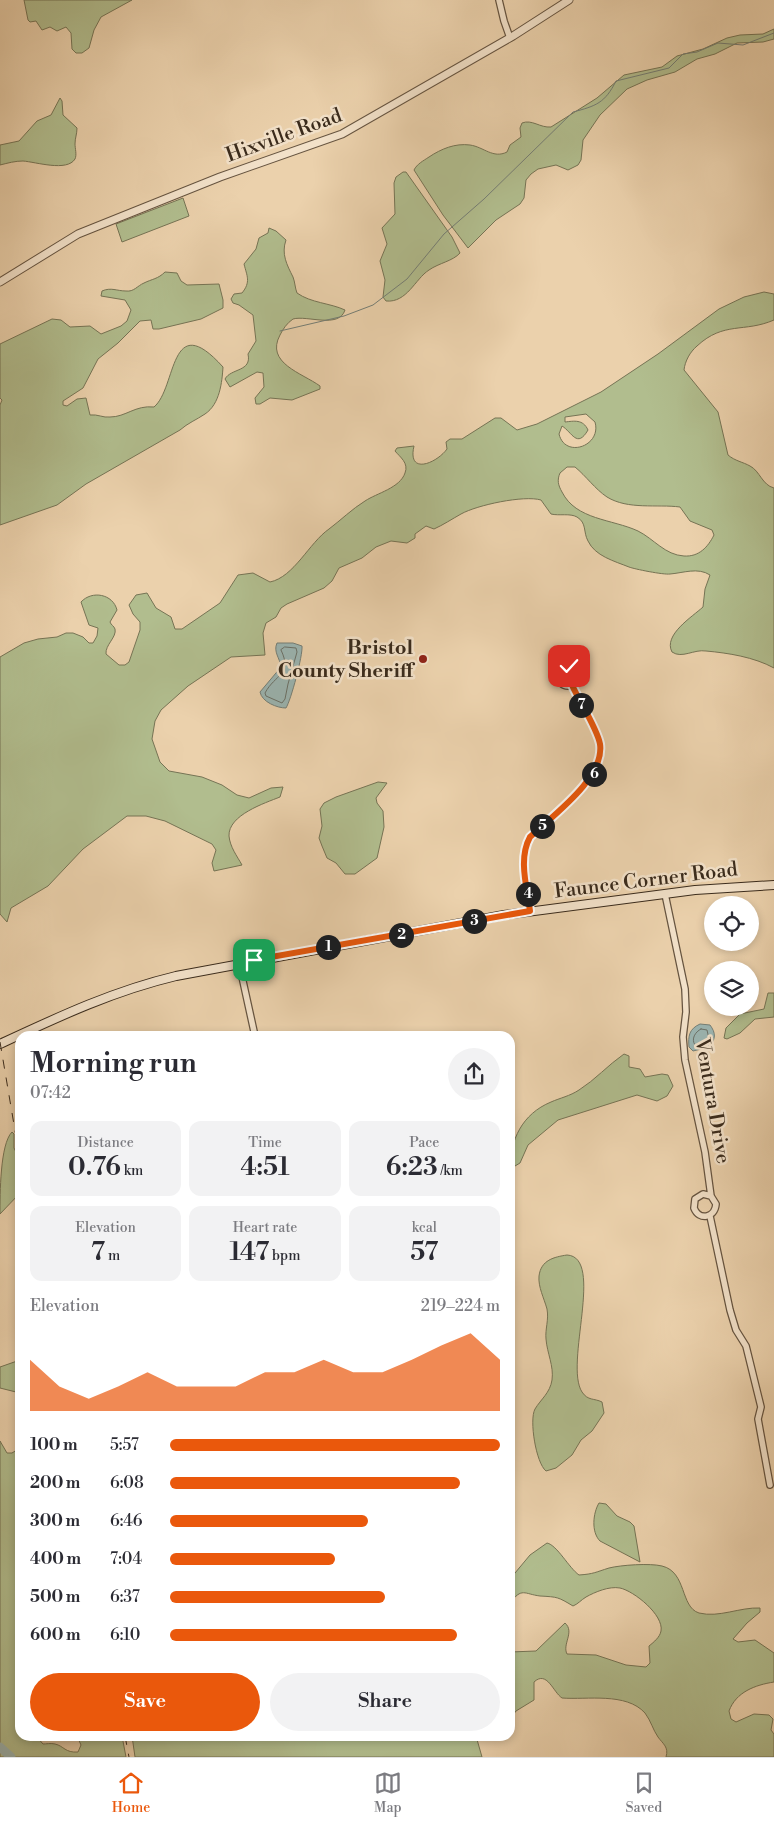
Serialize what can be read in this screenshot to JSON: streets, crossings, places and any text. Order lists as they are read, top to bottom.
{
  "streets": {
    "main road": ["Faunce Corner Road"],
    "street": ["Hixville Road", "Ventura Drive"]
  },
  "crossings": [
    ["Faunce Corner Road", "Ventura Drive"]
  ],
  "places": ["Bristol County Sheriff"],
  "page": {
    "pins": [
      "7",
      "6",
      "5",
      "4",
      "3",
      "2",
      "1"
    ],
    "heading": ["Morning run", "07:42"],
    "stats": [
      ["Distance", "0.76 km"],
      ["Time", "4:51"],
      ["Pace", "6:23 /km"],
      ["Elevation", "7 m"],
      ["Heart rate", "147 bpm"],
      ["kcal", "57"]
    ],
    "chart": ["Elevation", "219–224 m"],
    "list": [
      {
        "name": "100 m",
        "note": "5:57"
      },
      {
        "name": "200 m",
        "note": "6:08"
      },
      {
        "name": "300 m",
        "note": "6:46"
      },
      {
        "name": "400 m",
        "note": "7:04"
      },
      {
        "name": "500 m",
        "note": "6:37"
      },
      {
        "name": "600 m",
        "note": "6:10"
      }
    ],
    "buttons": ["Save", "Share"],
    "tabs": ["Home", "Map", "Saved"]
  }
}
